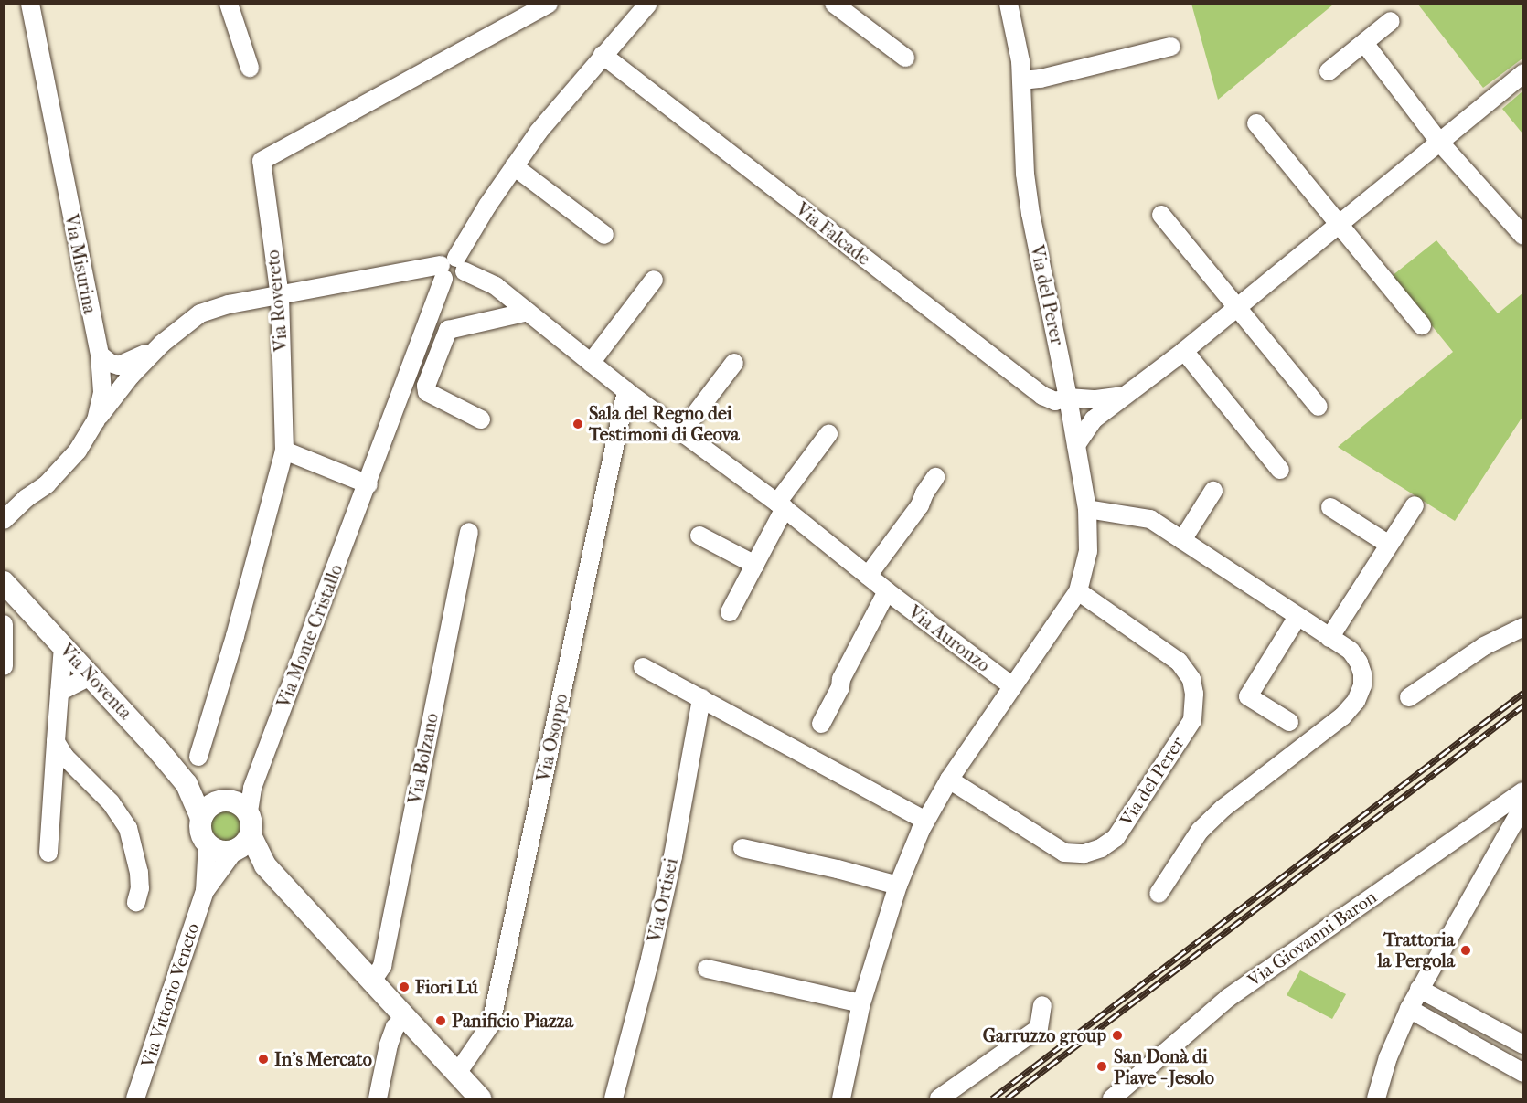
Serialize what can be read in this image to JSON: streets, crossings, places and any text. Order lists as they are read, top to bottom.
{
  "streets": {
    "street": [
      "Via Falcade",
      "Via Misurina",
      "Via del Perer",
      "Via Rovereto",
      "Via Monte Cristallo",
      "Via Auronzo",
      "Via Noventa",
      "Via Osoppo",
      "Via Bolzano",
      "Via Ortisei",
      "Via Giovanni Baron",
      "Via Vittorio Veneto"
    ]
  },
  "crossings": [
    ["Via Falcade", "Via del Perer"],
    ["Via Falcade", "Via Monte Cristallo"],
    ["Via del Perer", "Via Auronzo"],
    ["Via Monte Cristallo", "Via Auronzo"],
    ["Via Monte Cristallo", "Via Noventa"],
    ["Via Monte Cristallo", "Via Vittorio Veneto"],
    ["Via Auronzo", "Via Osoppo"],
    ["Via Noventa", "Via Vittorio Veneto"]
  ],
  "places": [
    "Sala del Regno dei Testimoni di Geova",
    "Trattoria la Pergola",
    "Fiori Lú",
    "Panificio Piazza",
    "Garruzzo group",
    "In's Mercato",
    "San Donà di Piave - Jesolo"
  ]
}
